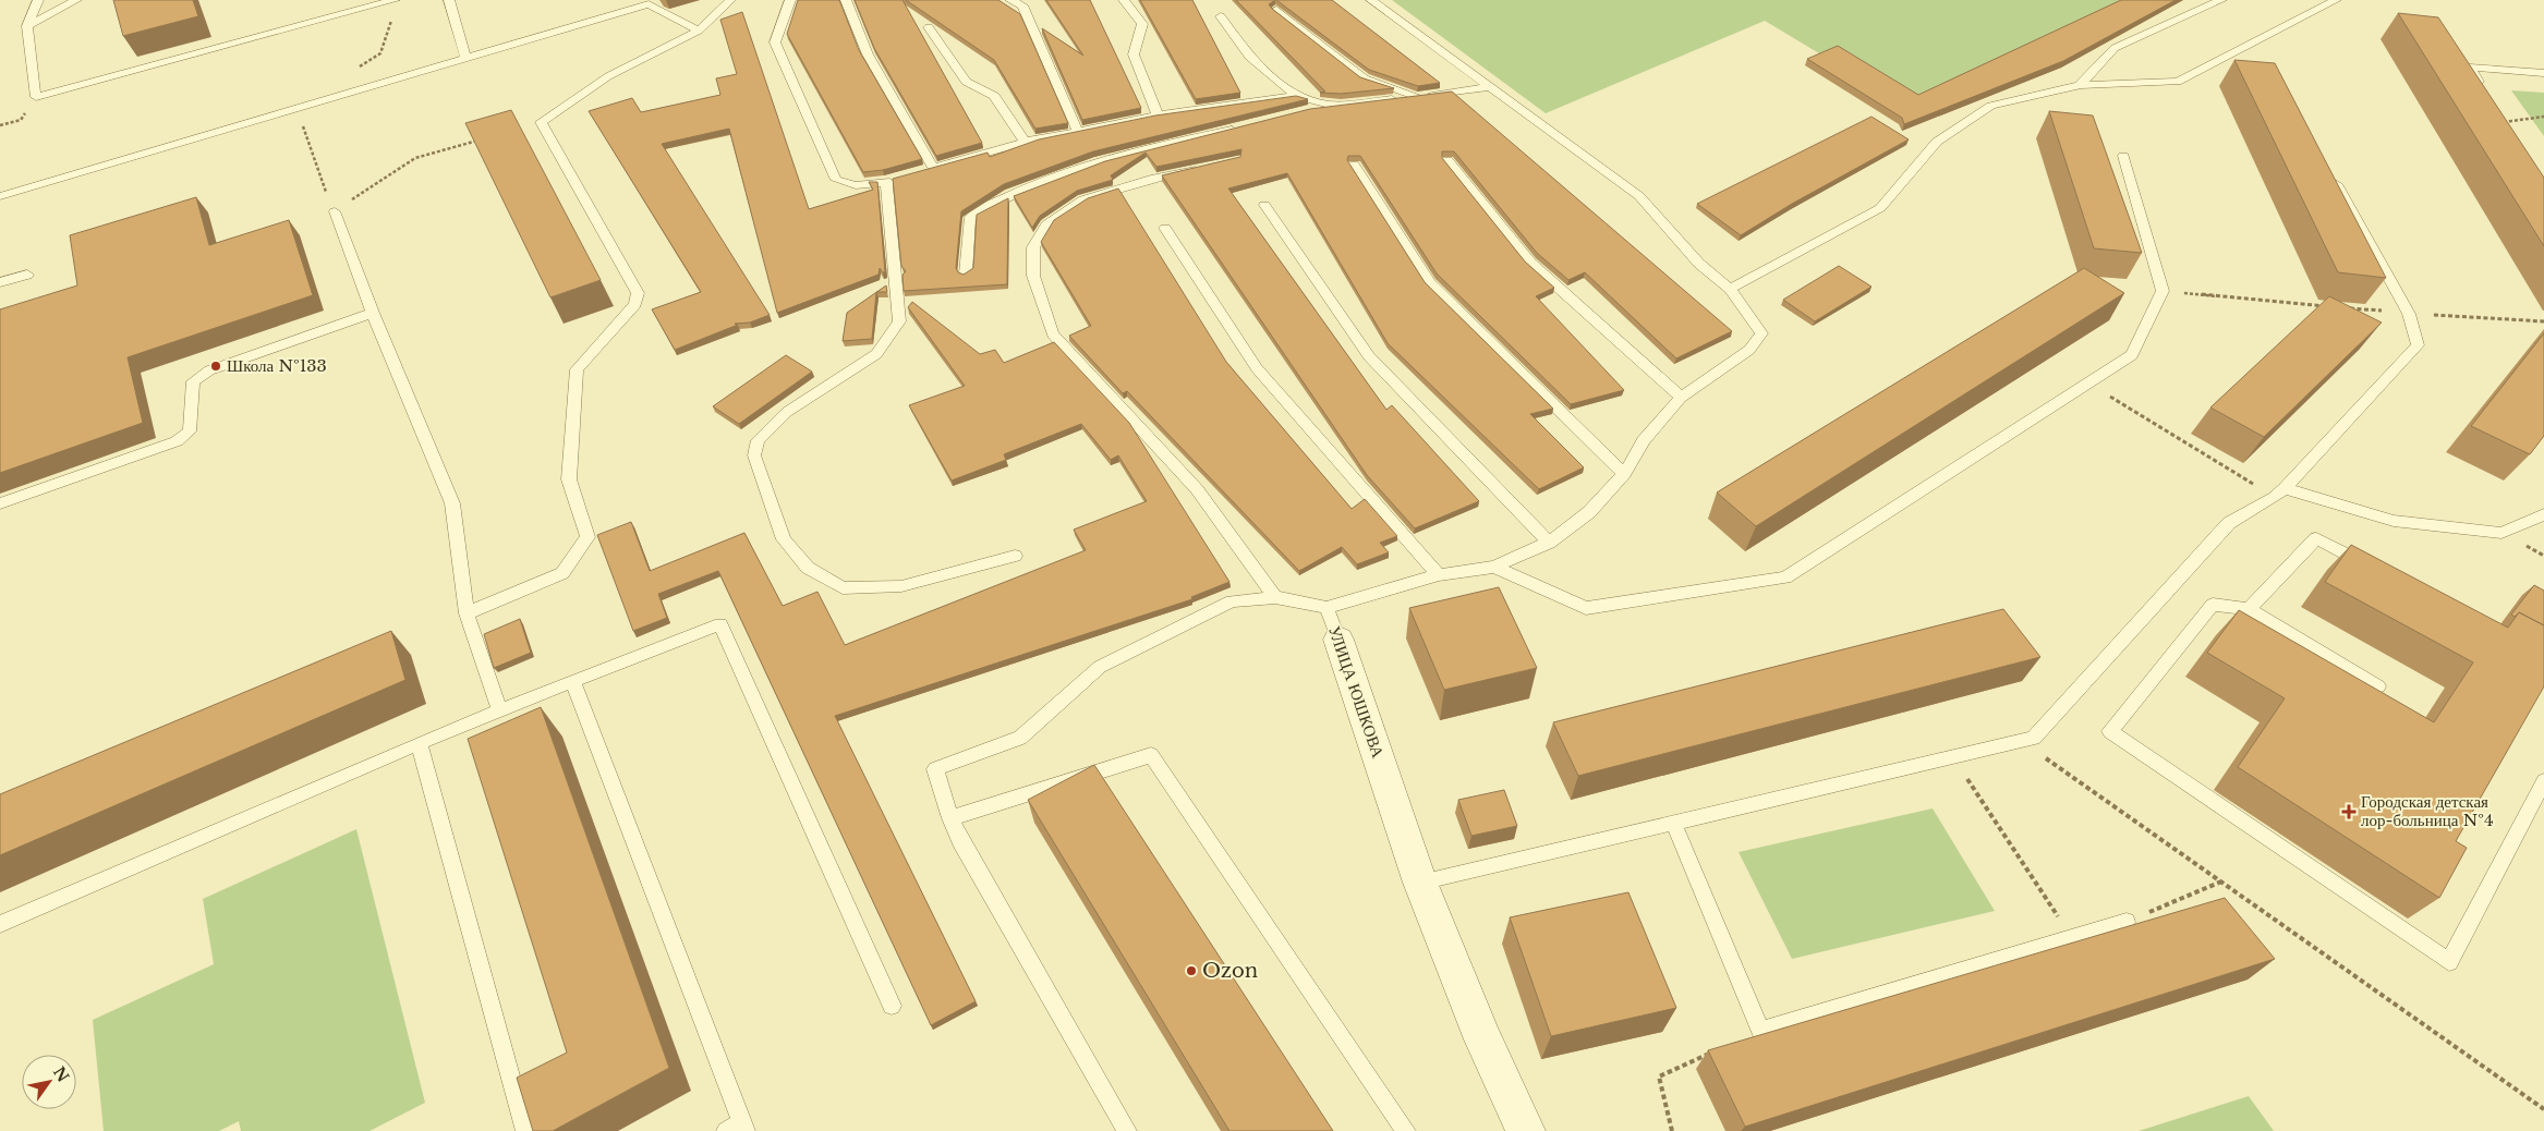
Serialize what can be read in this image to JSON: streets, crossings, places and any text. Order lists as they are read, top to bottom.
{
  "streets": {
    "street": ["УЛИЦА ЮШКОВА"]
  },
  "places": {
    "other": ["Школа №133", "Ozon"],
    "health": ["Городская детская лор-больница №4"]
  },
  "north": "top right"
}
